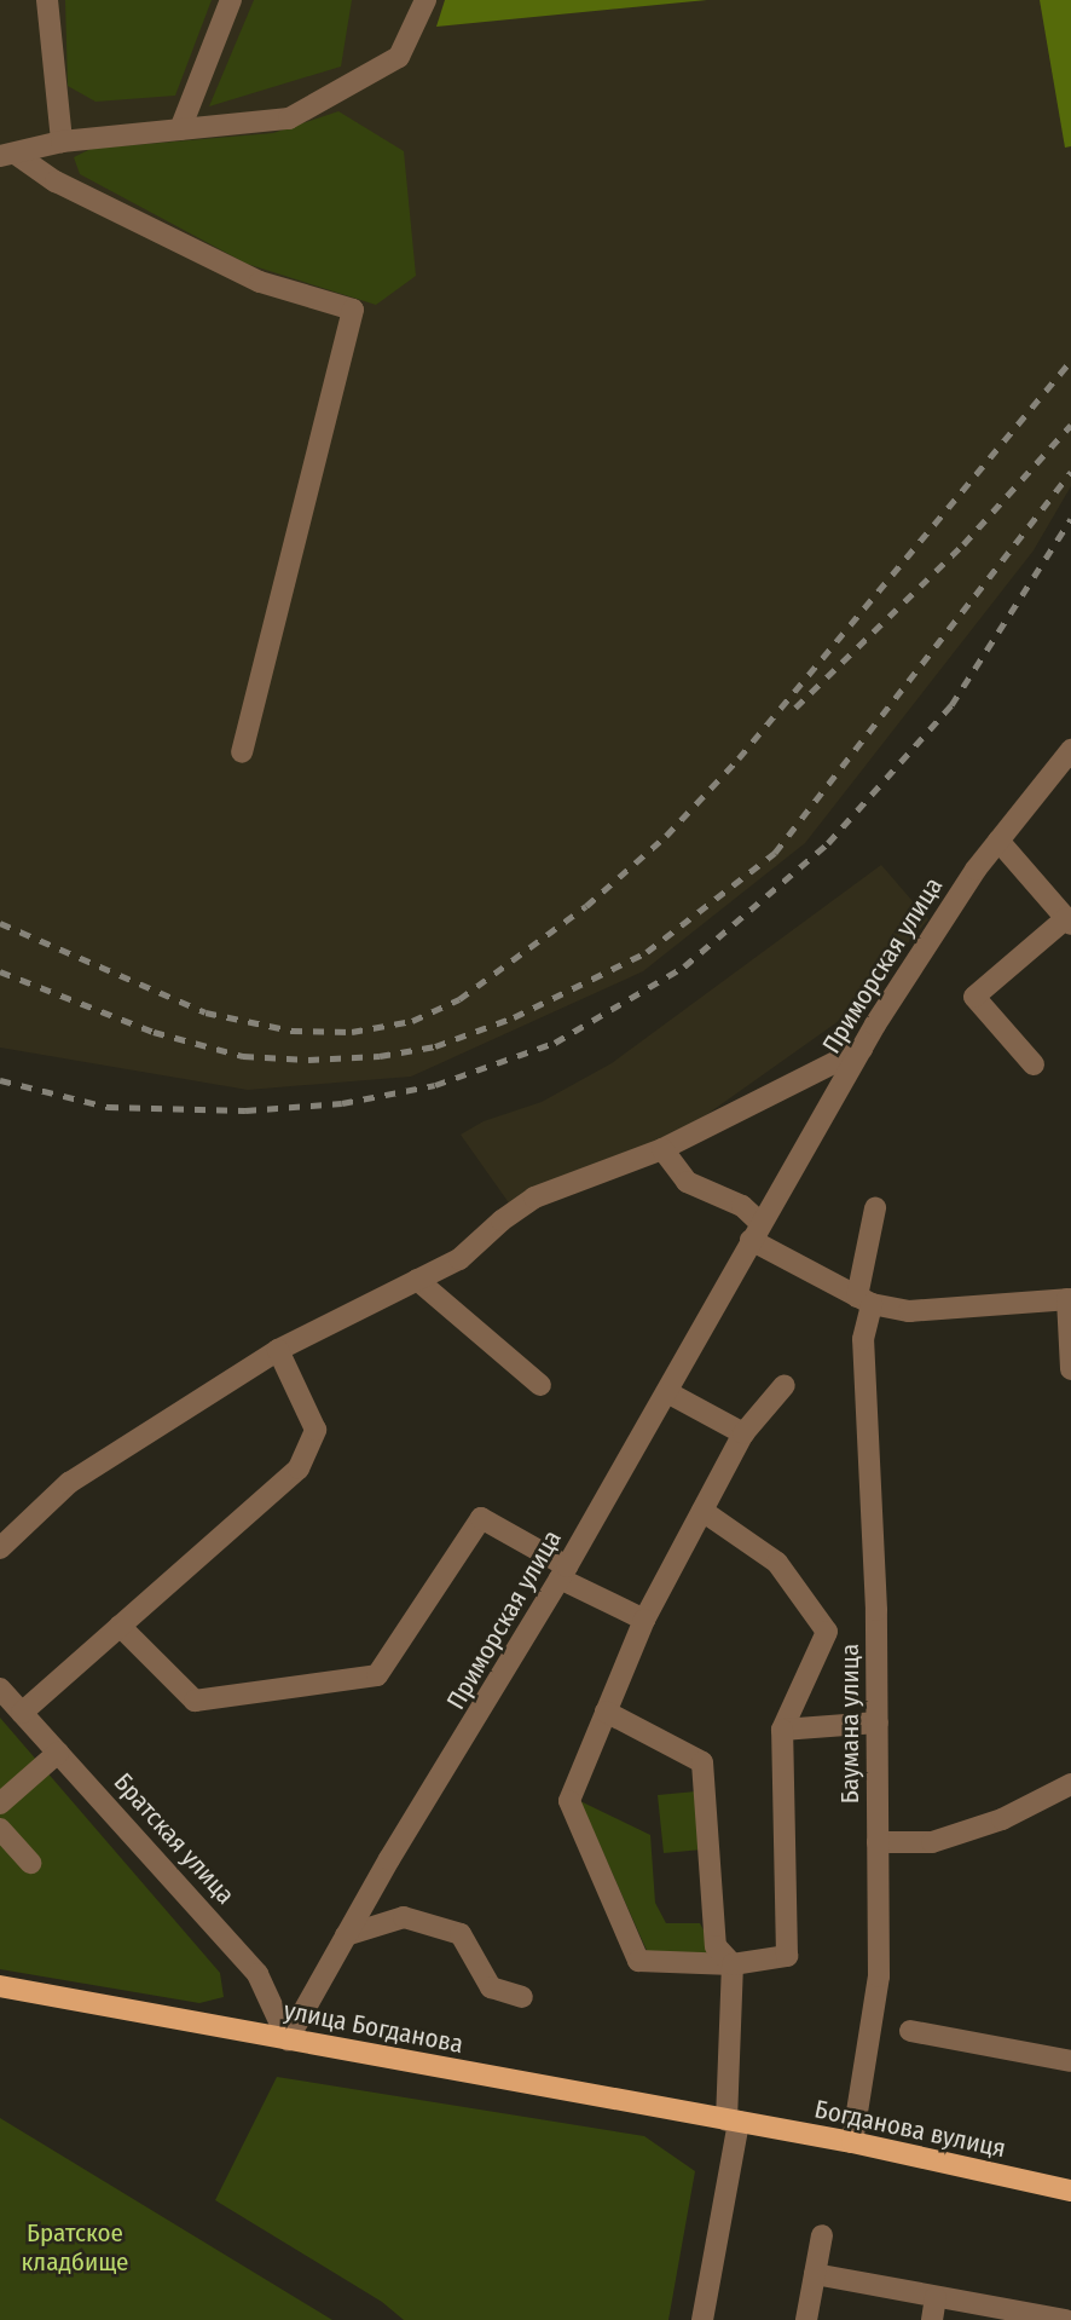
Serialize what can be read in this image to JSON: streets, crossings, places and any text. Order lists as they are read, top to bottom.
{
  "streets": {
    "main road": ["улица Богданова", "Богданова вулиця"],
    "street": ["Приморская улица", "Баумана улица", "Братская улица"]
  },
  "crossings": [
    ["Приморская улица", "Братская улица"],
    ["Приморская улица", "улица Богданова"],
    ["Баумана улица", "Богданова вулиця"],
    ["Братская улица", "улица Богданова"],
    ["улица Богданова", "Богданова вулиця"]
  ],
  "parks": ["Братское кладбище"]
}
